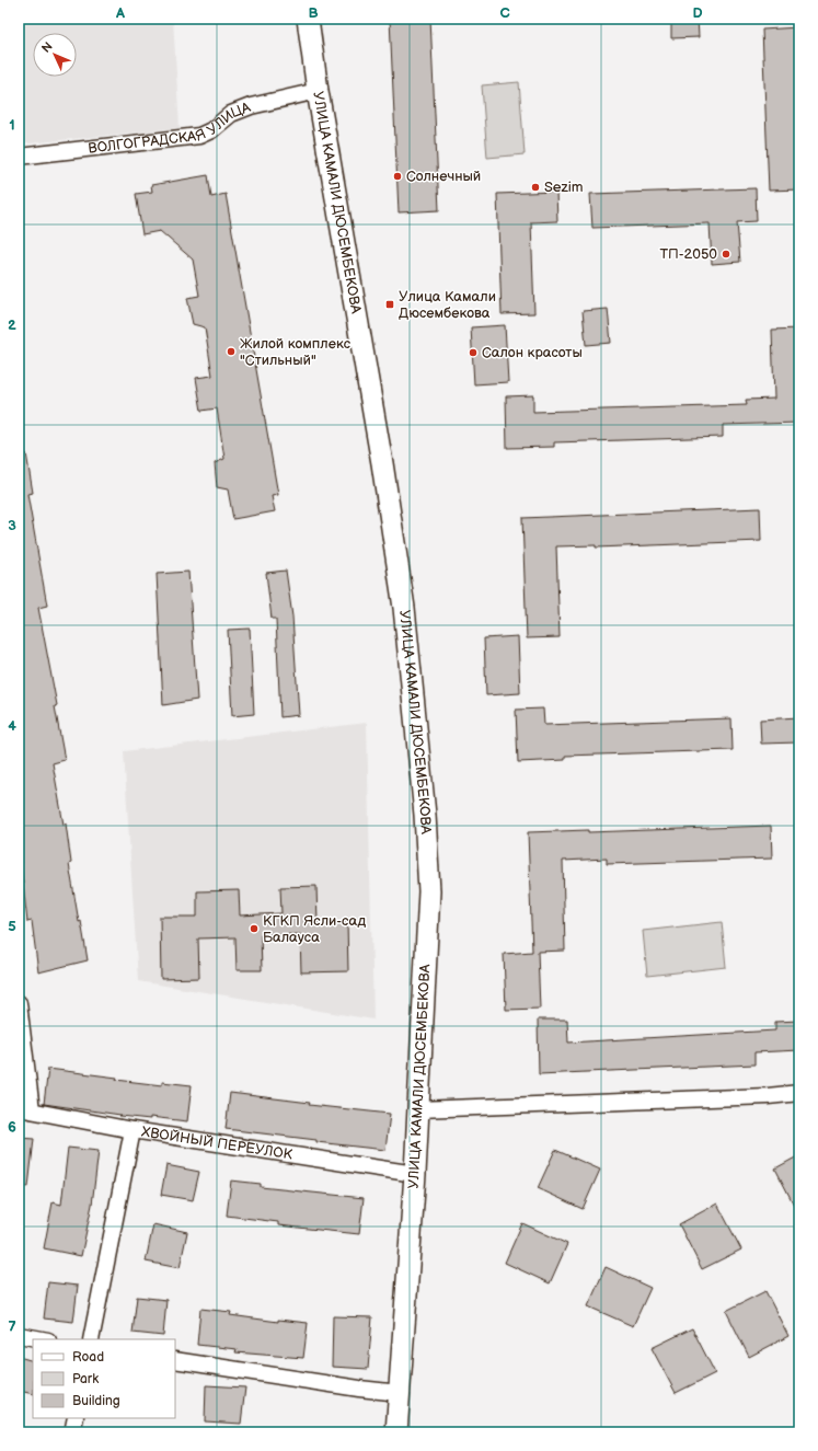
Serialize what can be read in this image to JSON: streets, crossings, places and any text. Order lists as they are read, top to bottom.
{
  "streets": {
    "main road": ["УЛИЦА КАМАЛИ ДЮСЕМБЕКОВА"],
    "street": ["ВОЛГОГРАДСКАЯ УЛИЦА", "ХВОЙНЫЙ ПЕРЕУЛОК"]
  },
  "crossings": [
    ["ВОЛГОГРАДСКАЯ УЛИЦА", "УЛИЦА КАМАЛИ ДЮСЕМБЕКОВА"],
    ["УЛИЦА КАМАЛИ ДЮСЕМБЕКОВА", "ХВОЙНЫЙ ПЕРЕУЛОК"]
  ],
  "places": {
    "other": [
      "Солнечный",
      "Sezim",
      "ТП-2050",
      "Жилой комплекс \"Стильный\"",
      "Салон красоты",
      "КГКП Ясли-сад Балауса"
    ],
    "transit": ["Улица Камали Дюсембекова"]
  },
  "legend": ["Road", "Park", "Building"],
  "north": "top left",
  "grid": {
    "columns": [
      "A",
      "B",
      "C",
      "D"
    ],
    "rows": [
      "1",
      "2",
      "3",
      "4",
      "5",
      "6",
      "7"
    ]
  }
}
